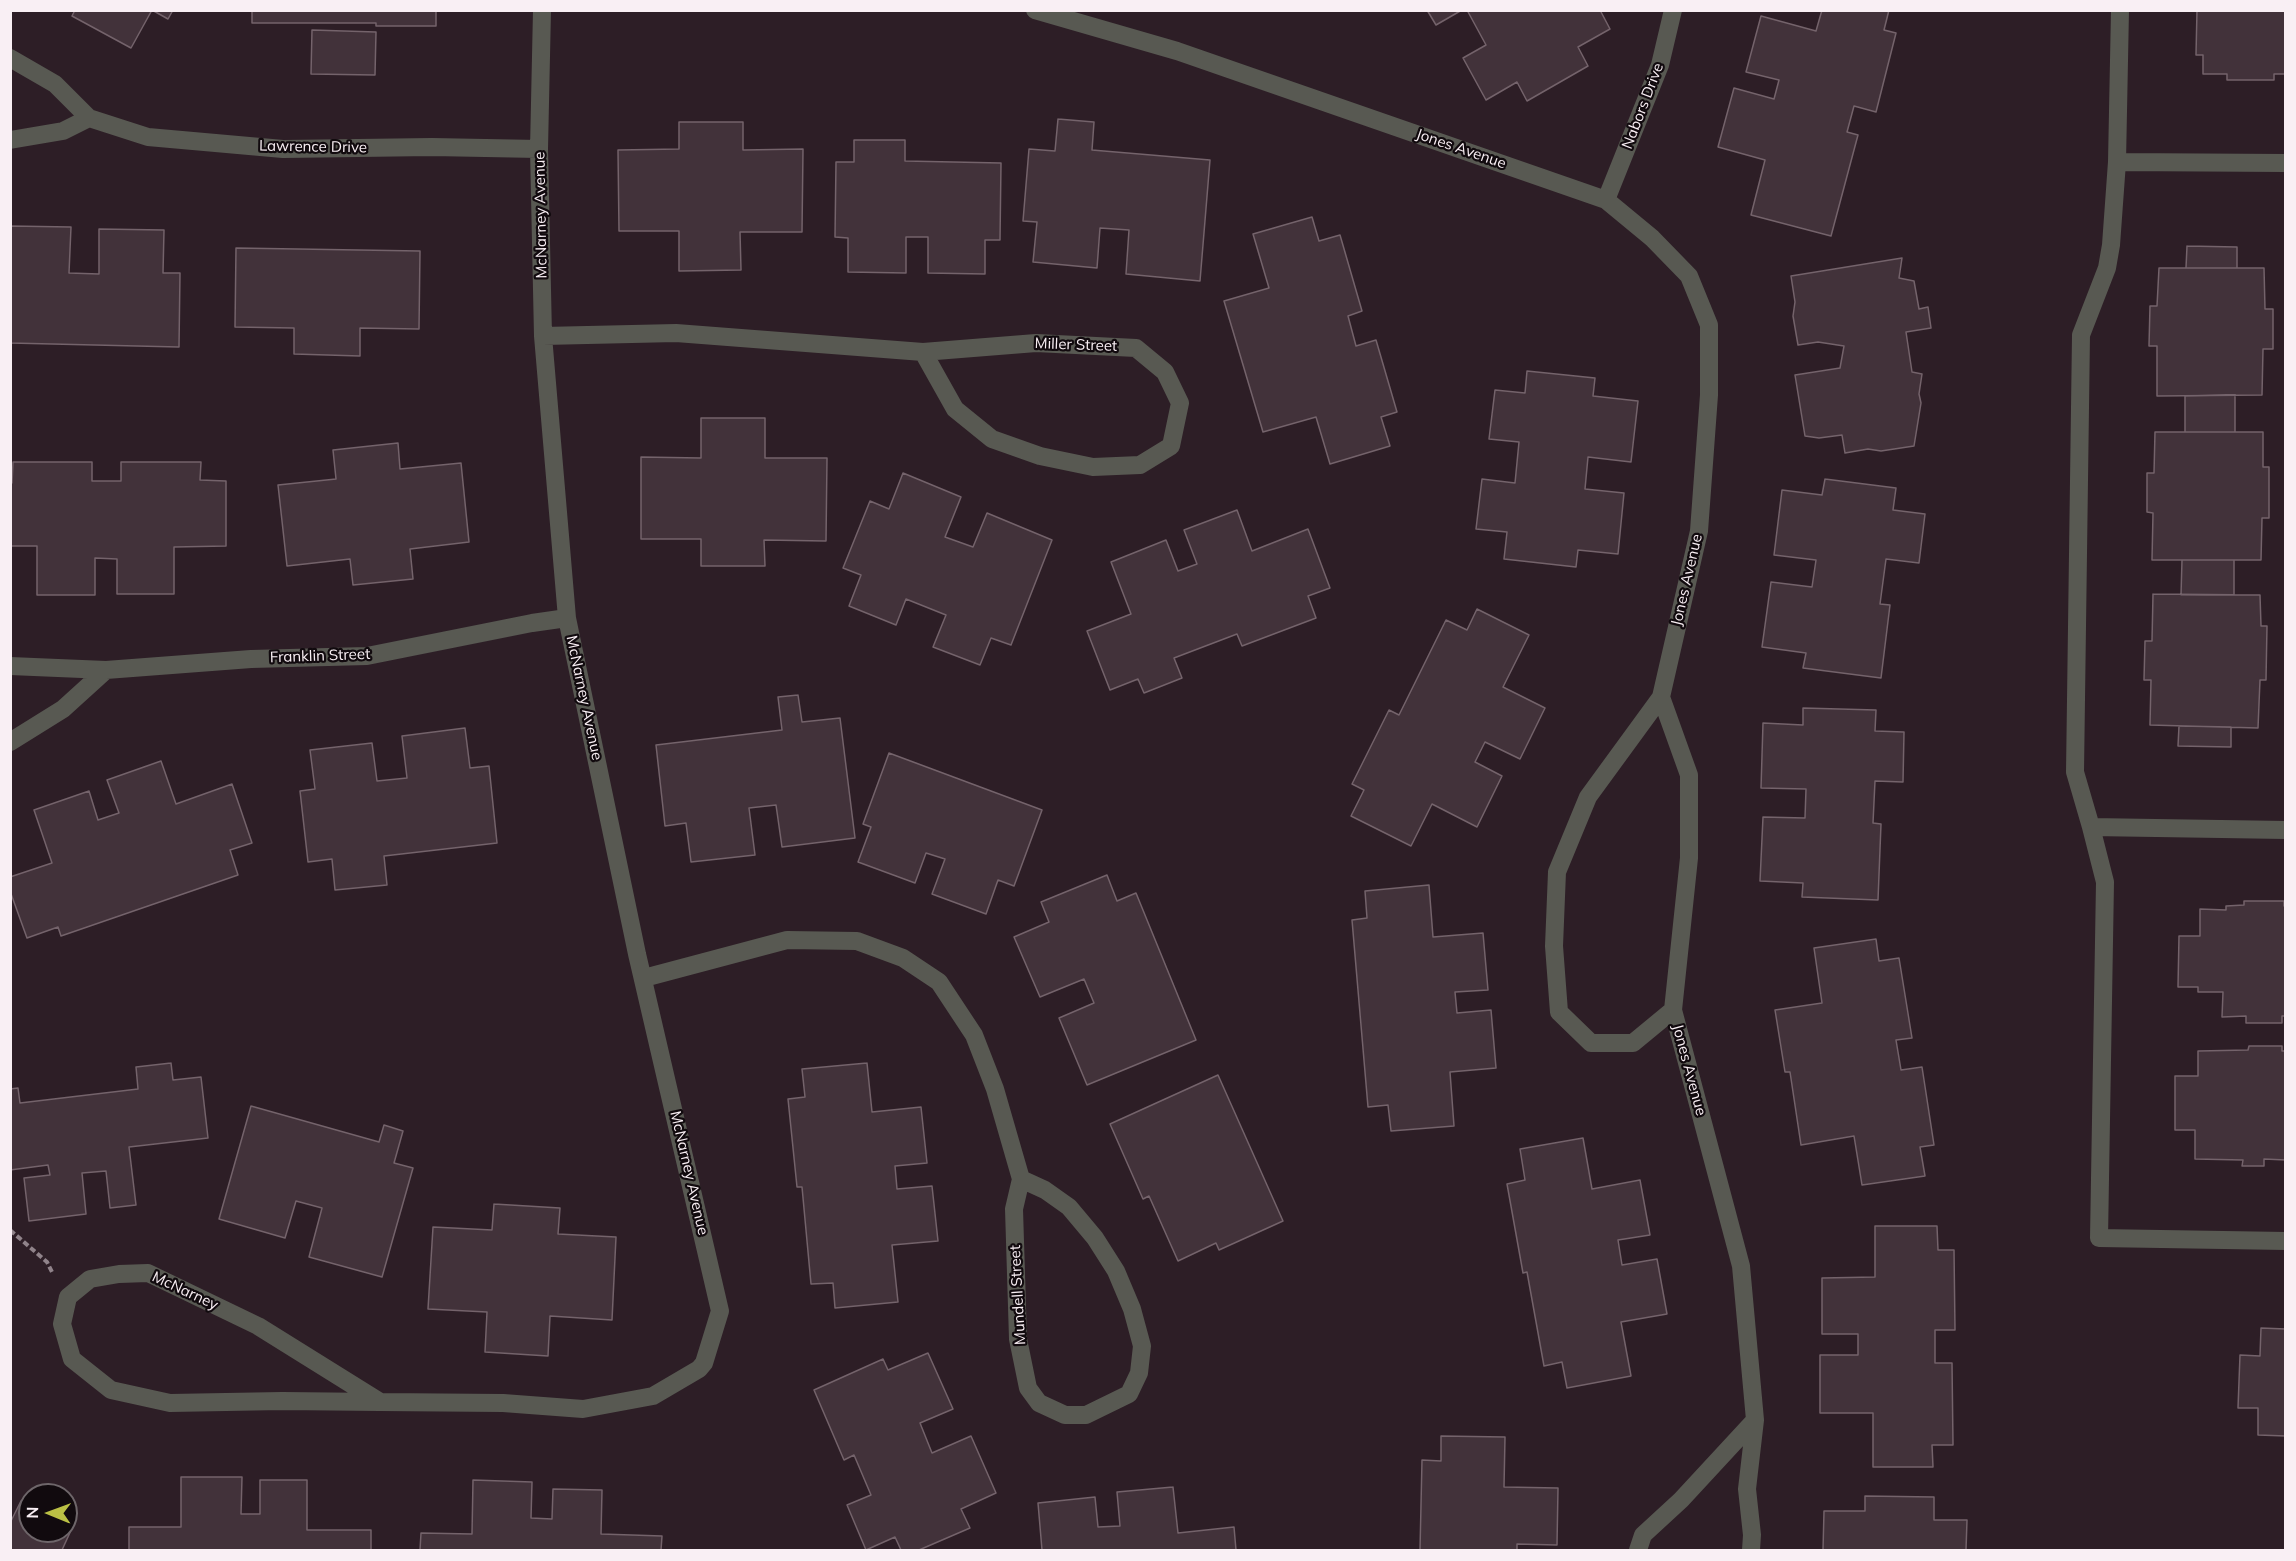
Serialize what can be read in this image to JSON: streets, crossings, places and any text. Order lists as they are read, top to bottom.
{
  "streets": {
    "street": [
      "Nabors Drive",
      "Lawrence Drive",
      "Jones Avenue",
      "McNarney Avenue",
      "Miller Street",
      "Franklin Street",
      "McNarney",
      "Mundell Street"
    ]
  },
  "crossings": [
    ["Nabors Drive", "Jones Avenue"],
    ["Lawrence Drive", "McNarney Avenue"],
    ["McNarney Avenue", "Miller Street"],
    ["McNarney Avenue", "Franklin Street"],
    ["McNarney Avenue", "McNarney"],
    ["McNarney Avenue", "Mundell Street"]
  ],
  "north": "left"
}
